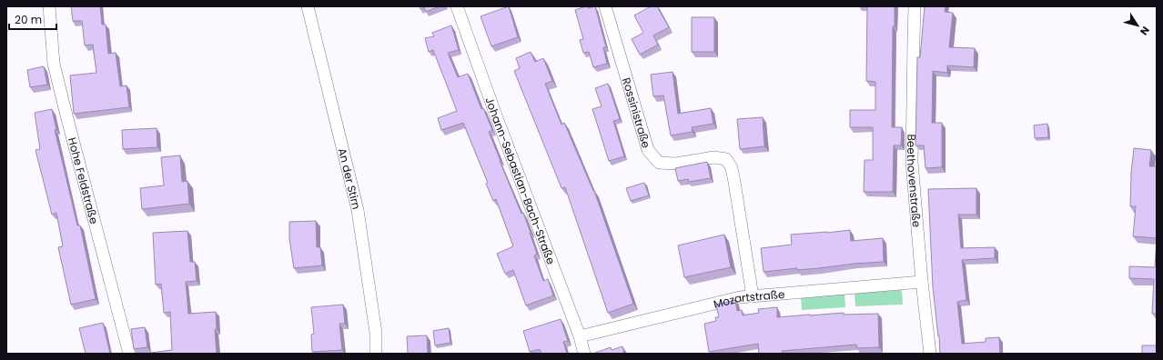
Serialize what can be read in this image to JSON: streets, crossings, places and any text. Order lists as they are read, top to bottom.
{
  "streets": {
    "street": [
      "Rossinistraße",
      "An der Stirn",
      "Johann-Sebastian-Bach-Straße",
      "Beethovenstraße",
      "Hohe Feldstraße",
      "Mozartstraße"
    ]
  },
  "crossings": [
    ["Rossinistraße", "Mozartstraße"],
    ["Johann-Sebastian-Bach-Straße", "Mozartstraße"],
    ["Beethovenstraße", "Mozartstraße"]
  ],
  "scale_bar": "20 m",
  "north": "bottom right"
}
